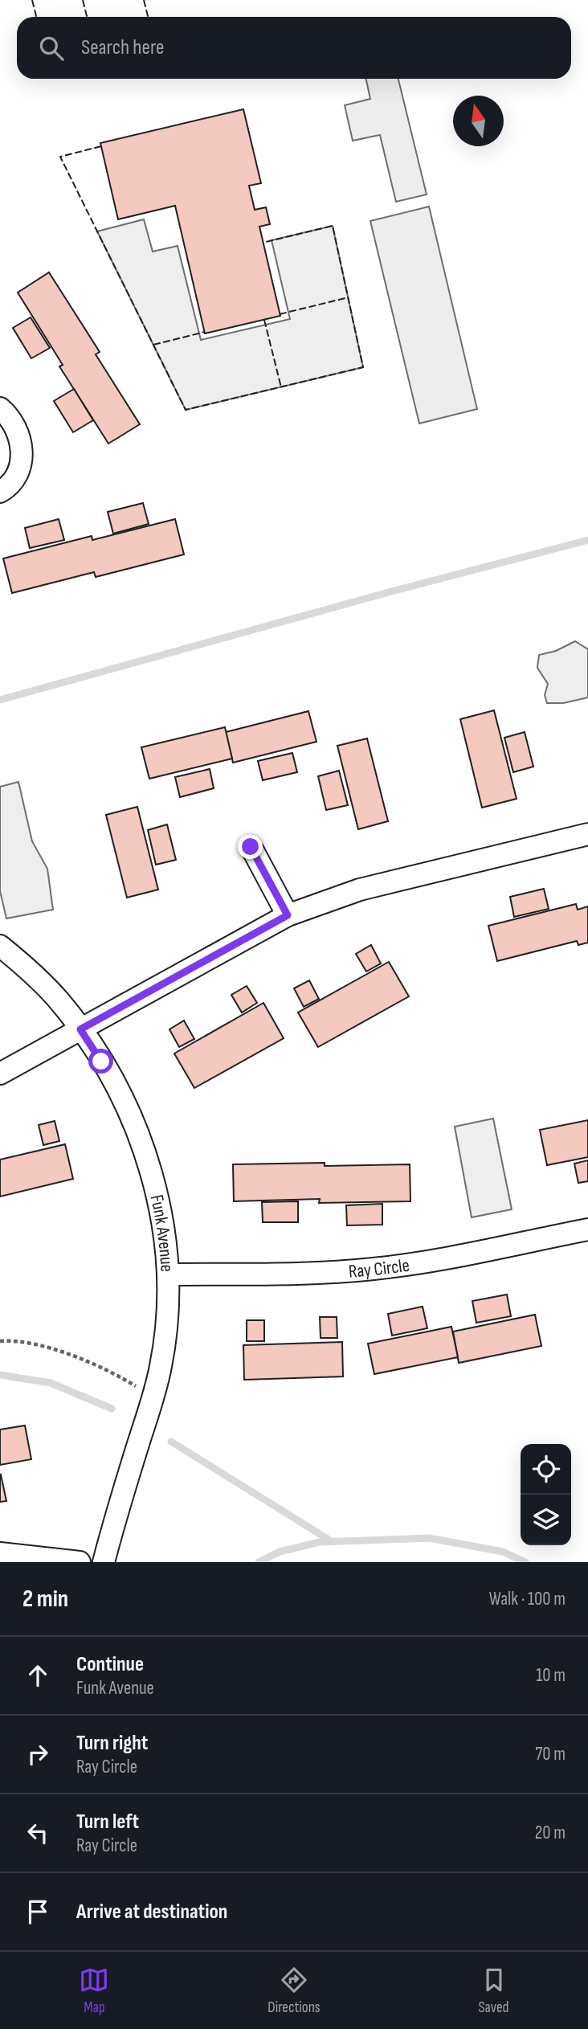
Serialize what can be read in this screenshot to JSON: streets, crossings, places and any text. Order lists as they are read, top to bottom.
{
  "streets": {
    "street": ["Funk Avenue", "Ray Circle"]
  },
  "crossings": [
    ["Funk Avenue", "Ray Circle"]
  ],
  "north": "top",
  "page": {
    "search": "Search here",
    "heading": ["2 min", "Walk · 100 m"],
    "list": [
      ["Continue", "Funk Avenue", "10 m"],
      ["Turn right", "Ray Circle", "70 m"],
      ["Turn left", "Ray Circle", "20 m"],
      "Arrive at destination"
    ],
    "nav": ["Map", "Directions", "Saved"]
  }
}
